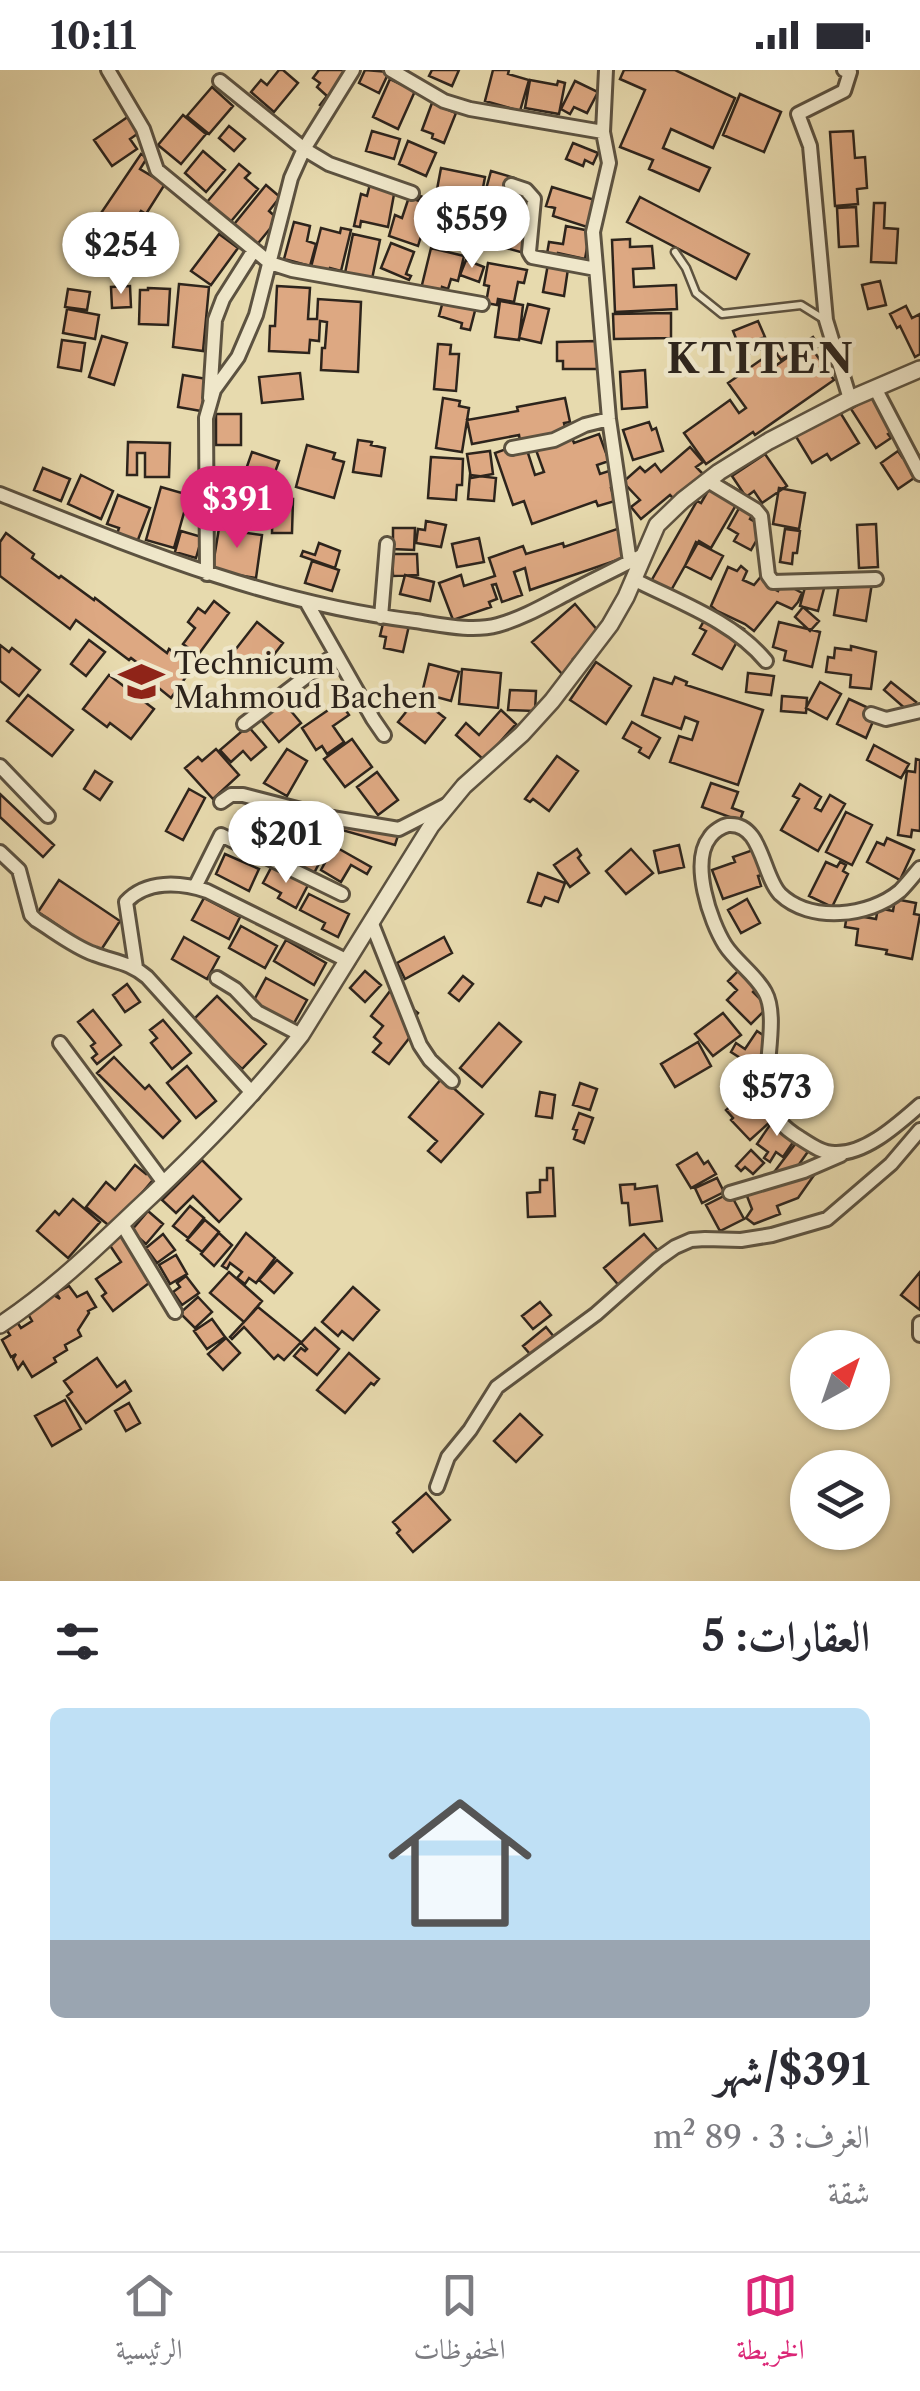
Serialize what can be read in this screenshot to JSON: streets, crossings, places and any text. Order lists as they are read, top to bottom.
{
  "districts": ["KTITEN"],
  "places": {
    "school or university": ["Technicum Mahmoud Bachen"]
  },
  "north": "top right",
  "page": {
    "status": "10:11",
    "price": [
      "$559",
      "$254",
      "$391",
      "$201",
      "$573"
    ],
    "heading": "العقارات: 5",
    "list": [
      {
        "name": "$391/شهر",
        "note": "الغرف: 3 · 89 m² · شقة"
      }
    ],
    "tabs": ["الخريطة", "المحفوظات", "الرئيسية"]
  }
}
